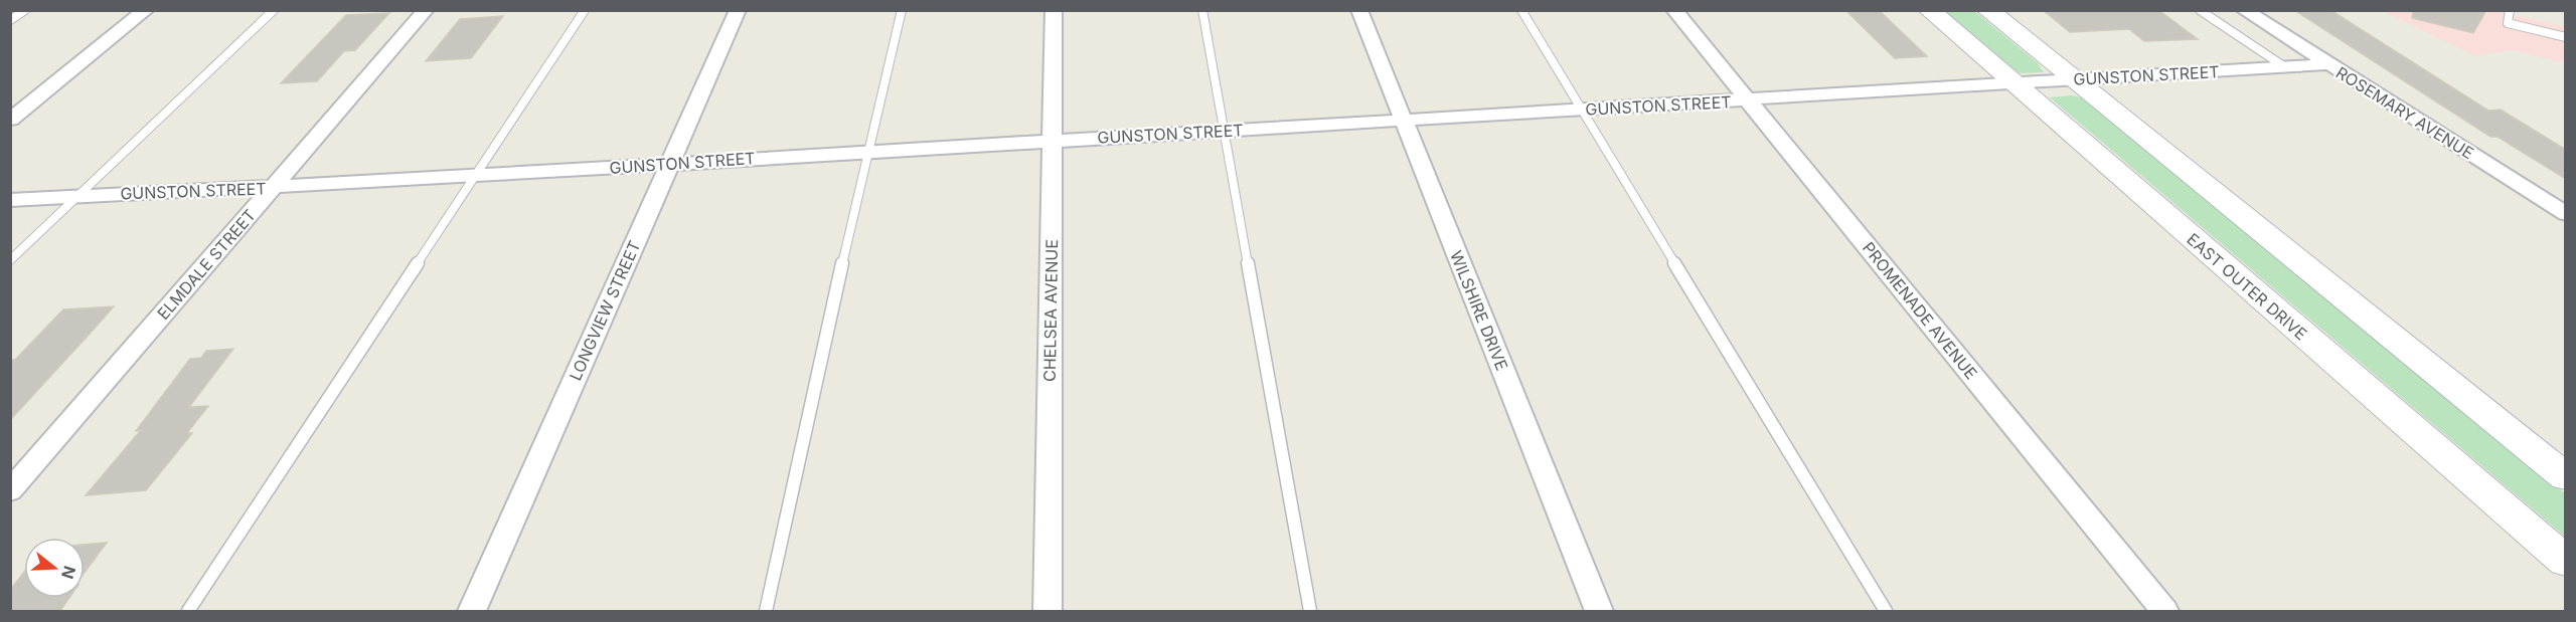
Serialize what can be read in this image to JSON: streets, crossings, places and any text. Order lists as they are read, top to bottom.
{
  "streets": {
    "street": [
      "GUNSTON STREET",
      "ROSEMARY AVENUE",
      "ELMDALE STREET",
      "EAST OUTER DRIVE",
      "LONGVIEW STREET",
      "CHELSEA AVENUE",
      "WILSHIRE DRIVE",
      "PROMENADE AVENUE"
    ]
  },
  "crossings": [
    ["GUNSTON STREET", "ROSEMARY AVENUE"],
    ["GUNSTON STREET", "ELMDALE STREET"],
    ["GUNSTON STREET", "EAST OUTER DRIVE"],
    ["GUNSTON STREET", "LONGVIEW STREET"],
    ["GUNSTON STREET", "CHELSEA AVENUE"],
    ["GUNSTON STREET", "WILSHIRE DRIVE"],
    ["GUNSTON STREET", "PROMENADE AVENUE"]
  ],
  "north": "right"
}
